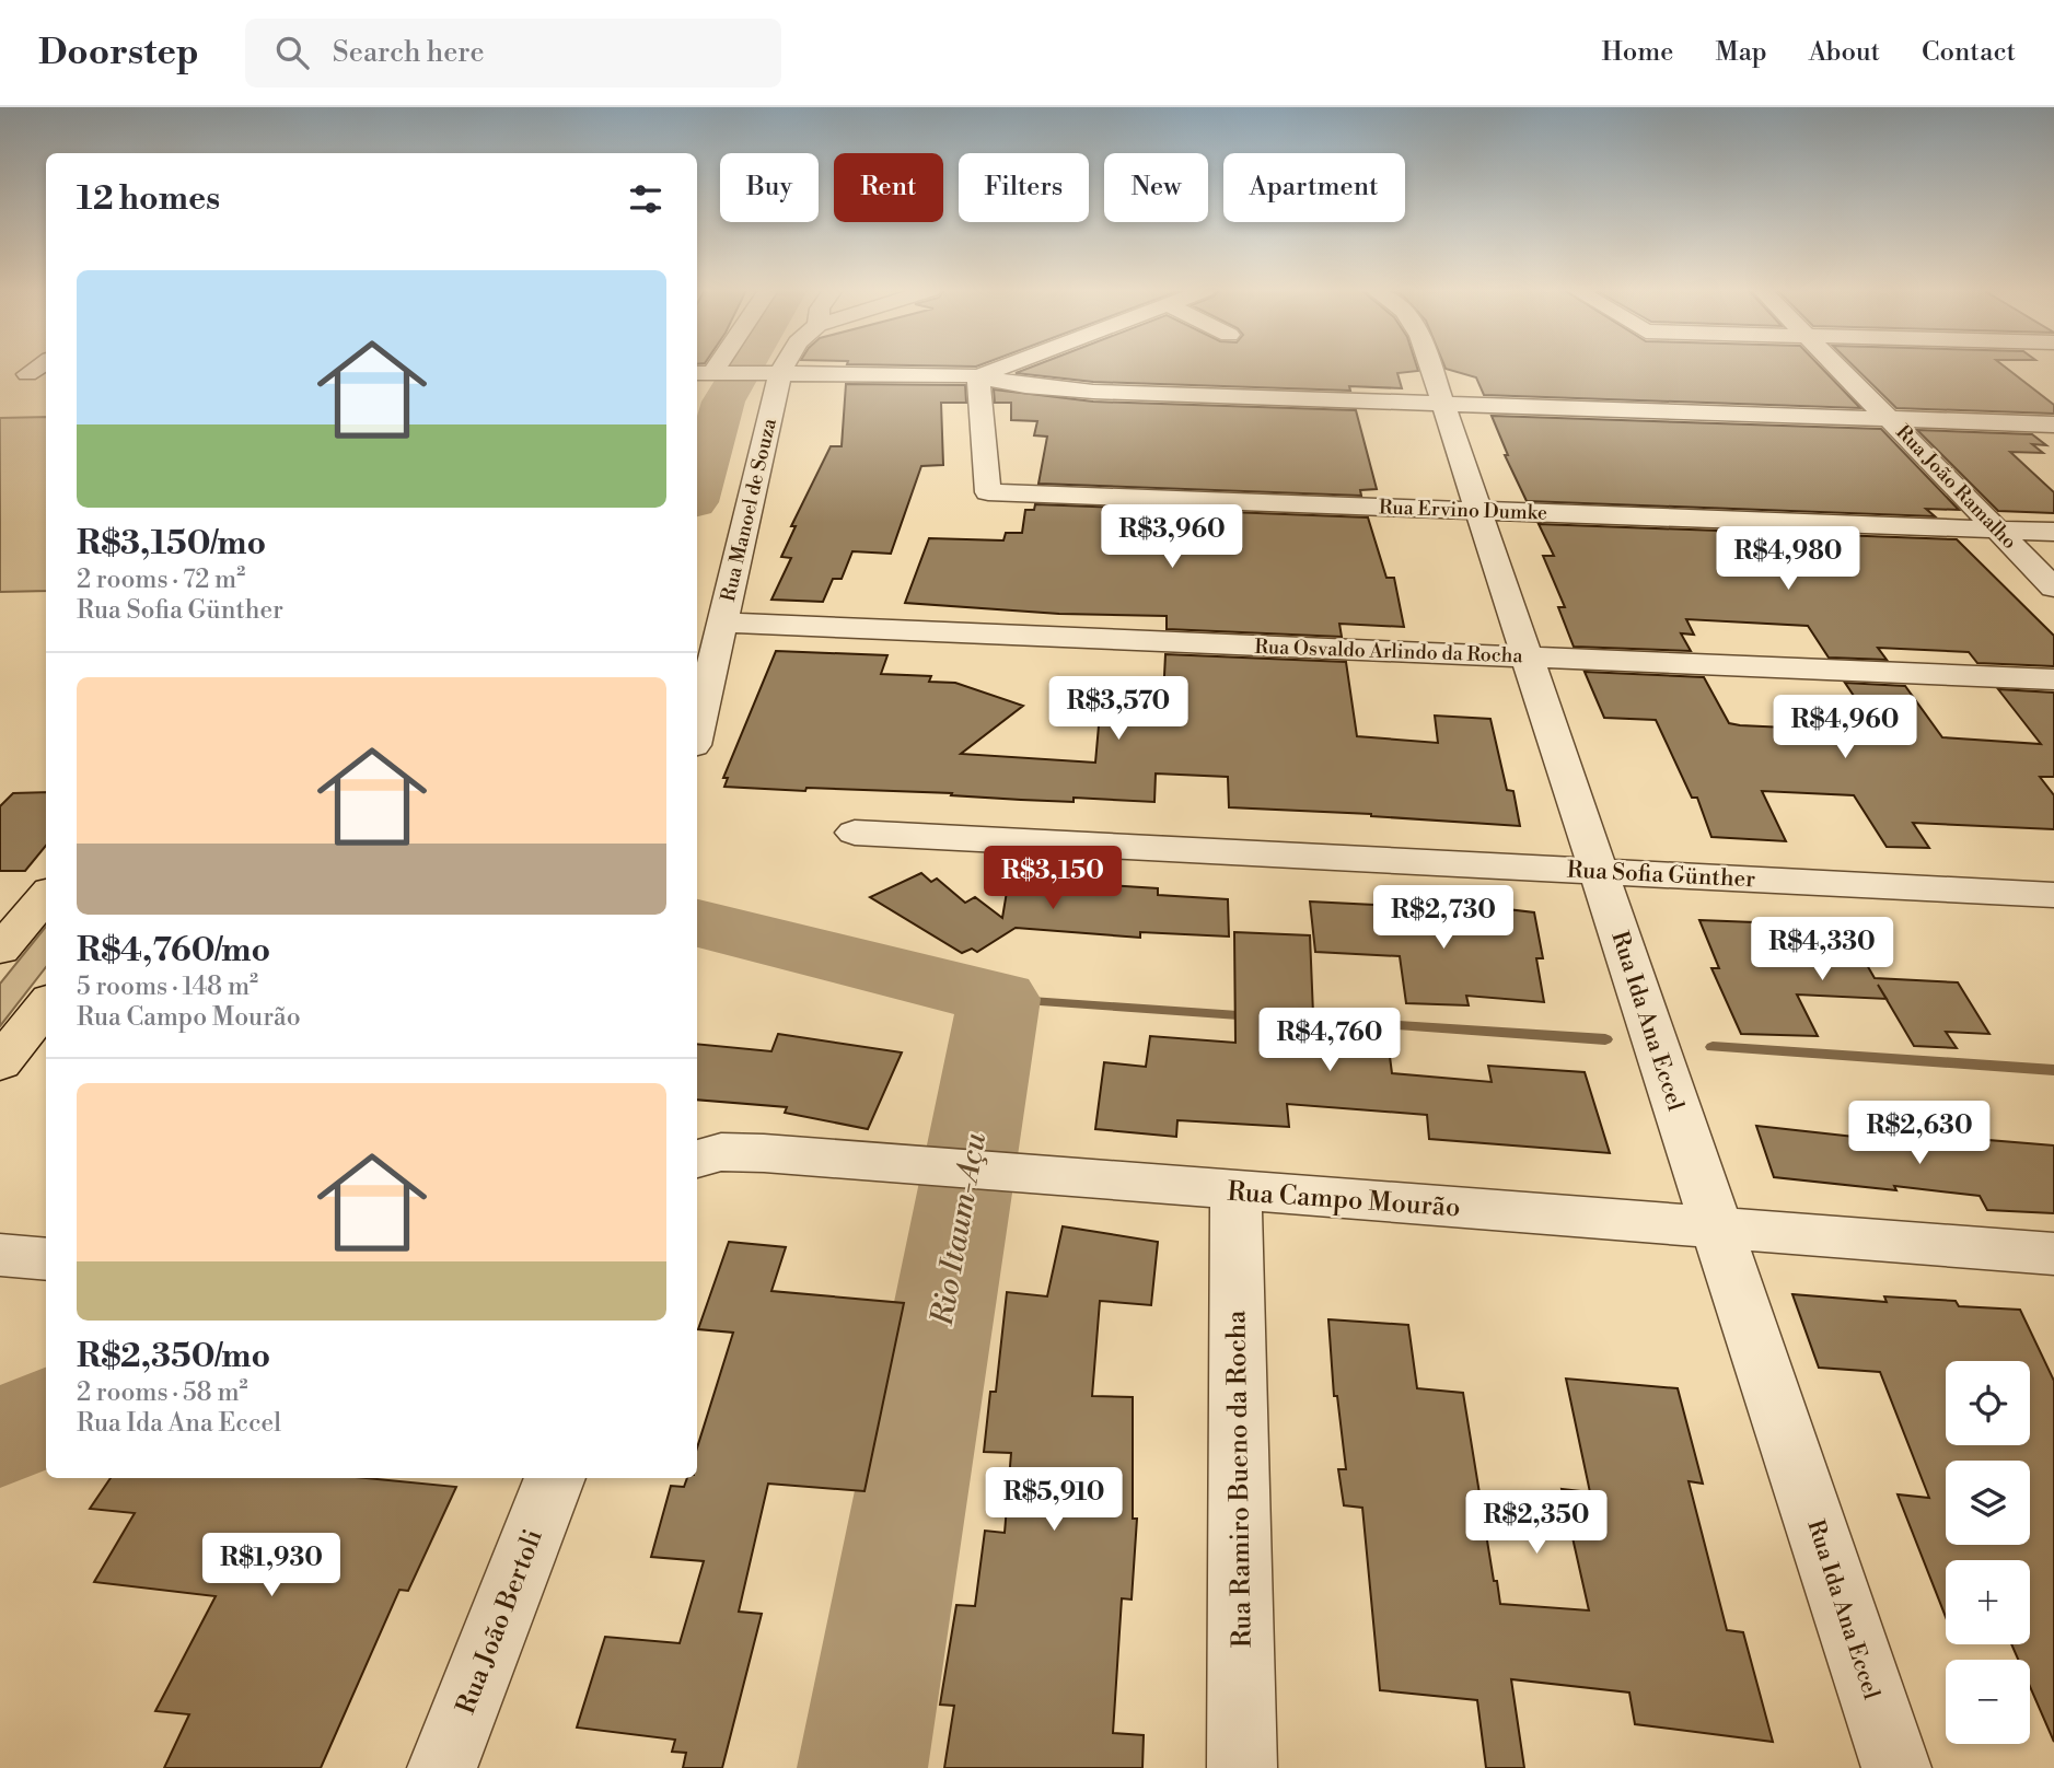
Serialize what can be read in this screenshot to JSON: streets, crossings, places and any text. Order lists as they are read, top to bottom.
{
  "streets": {
    "street": [
      "Rua João Ramalho",
      "Rua Manoel de Souza",
      "Rua Ervino Dumke",
      "Rua Osvaldo Arlindo da Rocha",
      "Rua Sofia Günther",
      "Rua Ida Ana Eccel",
      "Rua Campo Mourão",
      "Rua Ramiro Bueno da Rocha",
      "Rua João Bertoli"
    ]
  },
  "crossings": [
    ["Rua João Ramalho", "Rua Ervino Dumke"],
    ["Rua Manoel de Souza", "Rua Osvaldo Arlindo da Rocha"],
    ["Rua Ervino Dumke", "Rua Ida Ana Eccel"],
    ["Rua Osvaldo Arlindo da Rocha", "Rua Ida Ana Eccel"],
    ["Rua Sofia Günther", "Rua Ida Ana Eccel"],
    ["Rua Ida Ana Eccel", "Rua Campo Mourão"],
    ["Rua Campo Mourão", "Rua Ramiro Bueno da Rocha"]
  ],
  "water": ["Rio Itaum-Açu"],
  "page": {
    "header": "Doorstep",
    "search": "Search here",
    "nav": [
      "Home",
      "Map",
      "About",
      "Contact"
    ],
    "chip": [
      "Buy",
      "Rent",
      "Filters",
      "New",
      "Apartment"
    ],
    "heading": "12 homes",
    "list": [
      {
        "name": "R$3,150/mo",
        "note": "2 rooms · 72 m² · Rua Sofia Günther"
      },
      {
        "name": "R$4,760/mo",
        "note": "5 rooms · 148 m² · Rua Campo Mourão"
      },
      {
        "name": "R$2,350/mo",
        "note": "2 rooms · 58 m² · Rua Ida Ana Eccel"
      }
    ],
    "price": [
      "R$3,960",
      "R$4,980",
      "R$3,570",
      "R$4,960",
      "R$3,150",
      "R$2,730",
      "R$4,330",
      "R$4,760",
      "R$2,630",
      "R$5,910",
      "R$2,350",
      "R$1,930"
    ],
    "map_buttons": ["+", "−"]
  }
}
